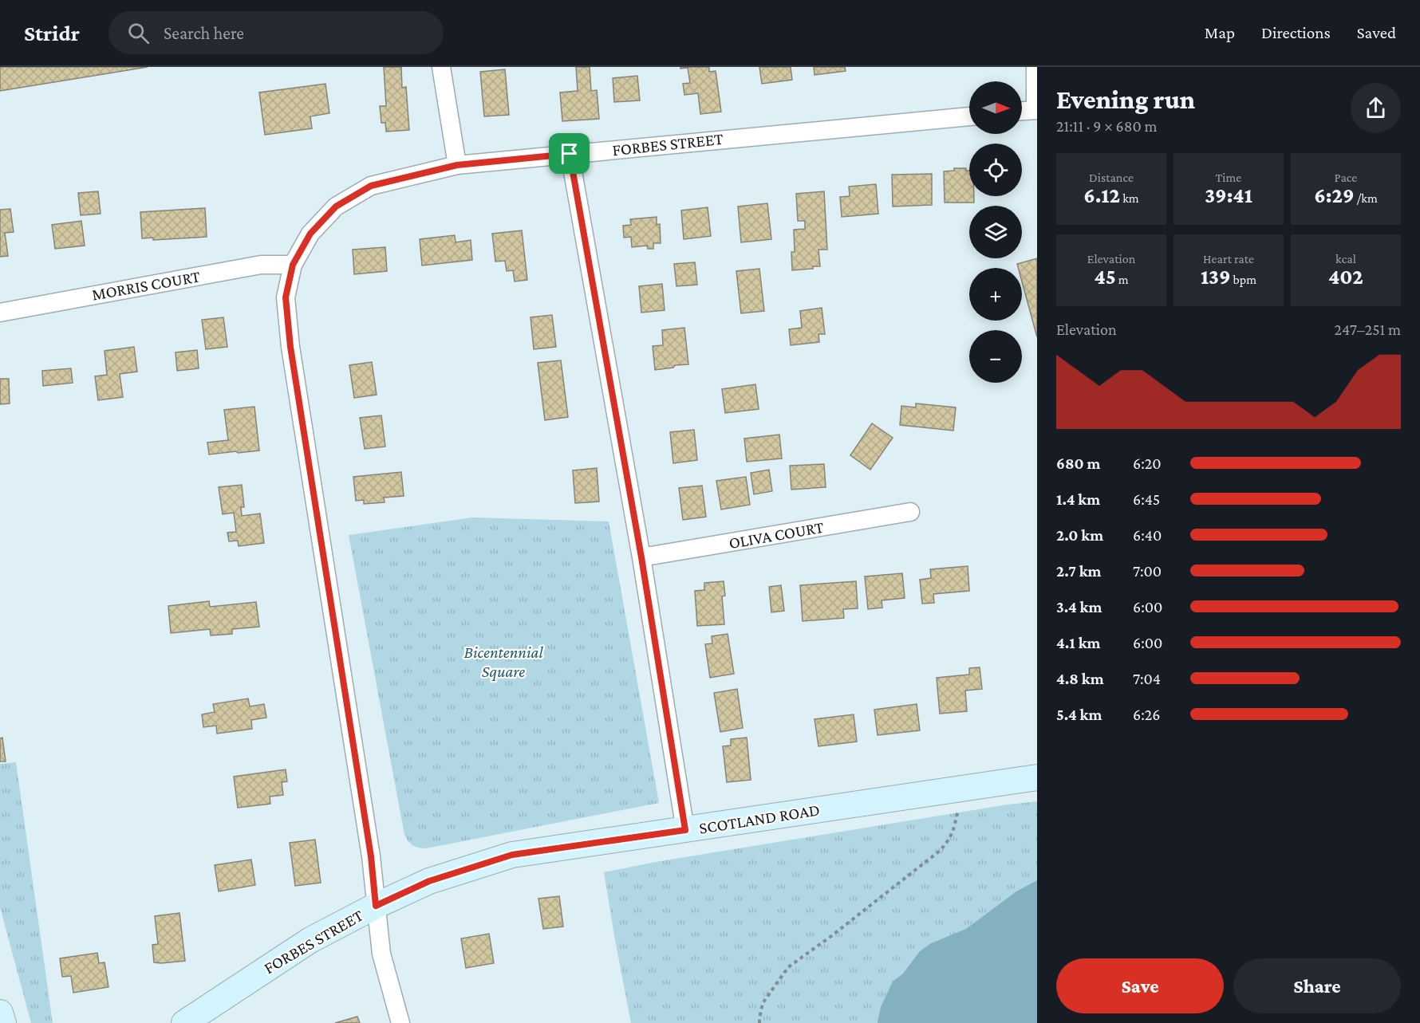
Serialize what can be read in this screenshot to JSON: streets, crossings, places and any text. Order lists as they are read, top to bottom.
{
  "streets": {
    "main road": ["FORBES STREET", "SCOTLAND ROAD"],
    "street": ["MORRIS COURT", "OLIVA COURT"]
  },
  "crossings": [
    ["FORBES STREET", "MORRIS COURT"],
    ["FORBES STREET", "SCOTLAND ROAD"]
  ],
  "parks": ["Bicentennial Square"],
  "north": "right",
  "page": {
    "header": "Stridr",
    "search": "Search here",
    "nav": ["Map", "Directions", "Saved"],
    "heading": ["Evening run", "21:11 · 9 × 680 m"],
    "map_buttons": ["+", "−"],
    "stats": [
      ["Distance", "6.12 km"],
      ["Time", "39:41"],
      ["Pace", "6:29 /km"],
      ["Elevation", "45 m"],
      ["Heart rate", "139 bpm"],
      ["kcal", "402"]
    ],
    "chart": ["Elevation", "247–251 m"],
    "list": [
      {
        "name": "680 m",
        "note": "6:20"
      },
      {
        "name": "1.4 km",
        "note": "6:45"
      },
      {
        "name": "2.0 km",
        "note": "6:40"
      },
      {
        "name": "2.7 km",
        "note": "7:00"
      },
      {
        "name": "3.4 km",
        "note": "6:00"
      },
      {
        "name": "4.1 km",
        "note": "6:00"
      },
      {
        "name": "4.8 km",
        "note": "7:04"
      },
      {
        "name": "5.4 km",
        "note": "6:26"
      }
    ],
    "buttons": ["Save", "Share"]
  }
}
